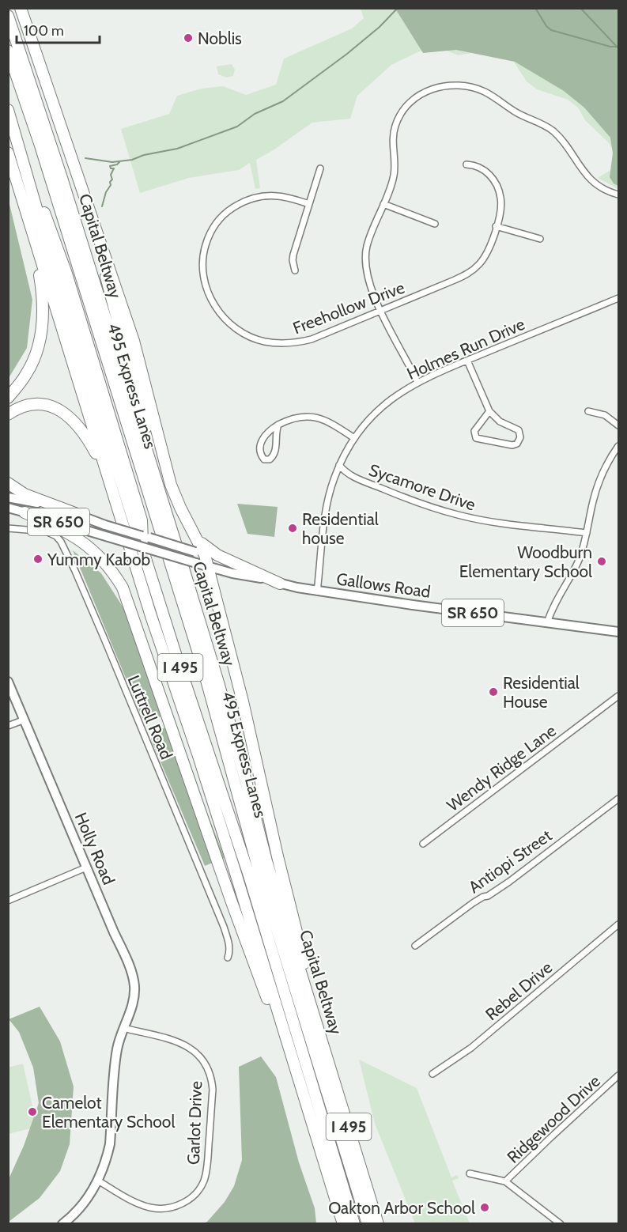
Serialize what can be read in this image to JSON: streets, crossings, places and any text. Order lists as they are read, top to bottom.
{
  "streets": {
    "highway": ["Capital Beltway", "495 Express Lanes", "I 495"],
    "main road": ["SR 650", "Gallows Road", "Holly Road"],
    "street": [
      "Freehollow Drive",
      "Holmes Run Drive",
      "Sycamore Drive",
      "Luttrell Road",
      "Wendy Ridge Lane",
      "Antiopi Street",
      "Rebel Drive",
      "Ridgewood Drive",
      "Garlot Drive"
    ]
  },
  "crossings": [
    ["Holmes Run Drive", "Sycamore Drive"],
    ["Holmes Run Drive", "Gallows Road"],
    ["Holly Road", "Garlot Drive"]
  ],
  "places": [
    "Noblis",
    "Residential house",
    "Yummy Kabob",
    "Woodburn Elementary School",
    "Residential House",
    "Camelot Elementary School",
    "Oakton Arbor School"
  ],
  "scale_bar": "100 m"
}
